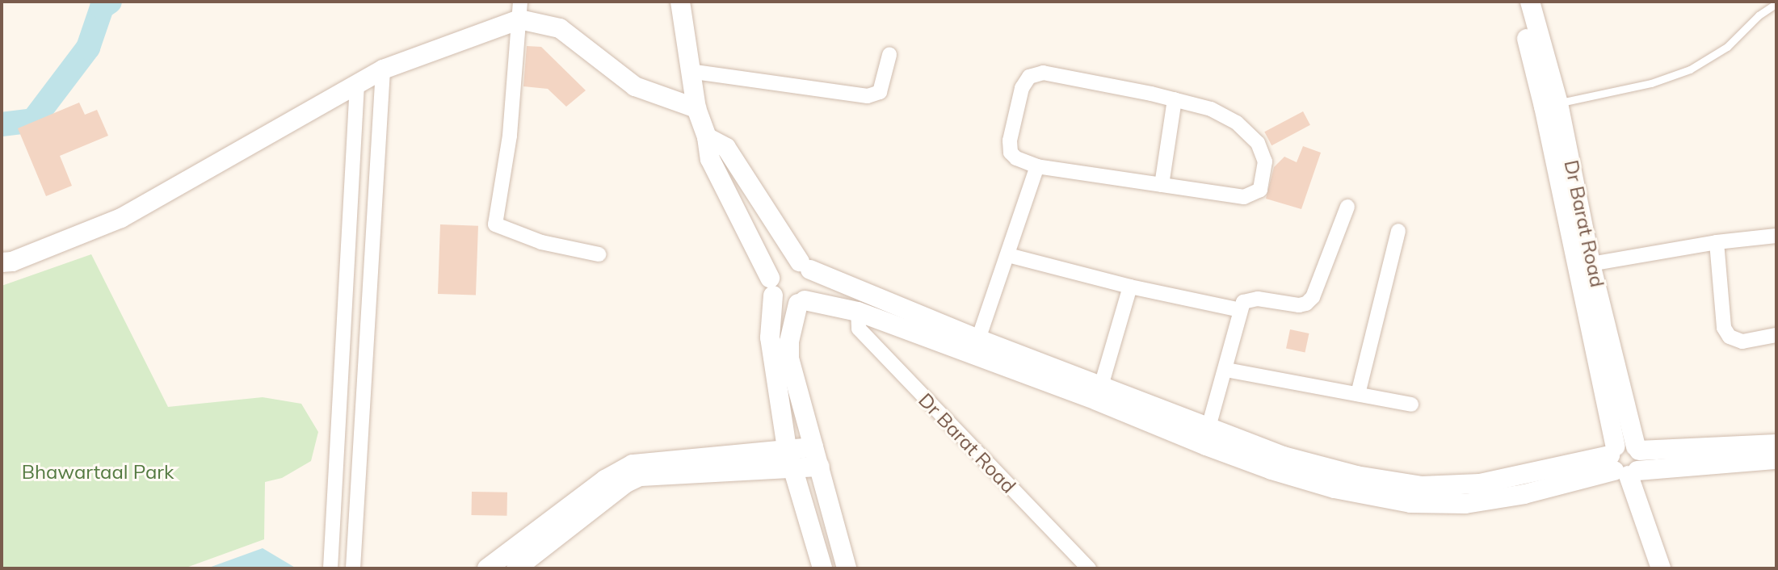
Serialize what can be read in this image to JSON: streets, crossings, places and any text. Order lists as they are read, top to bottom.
{
  "streets": {
    "street": ["Dr Barat Road"]
  },
  "parks": ["Bhawartaal Park"]
}
